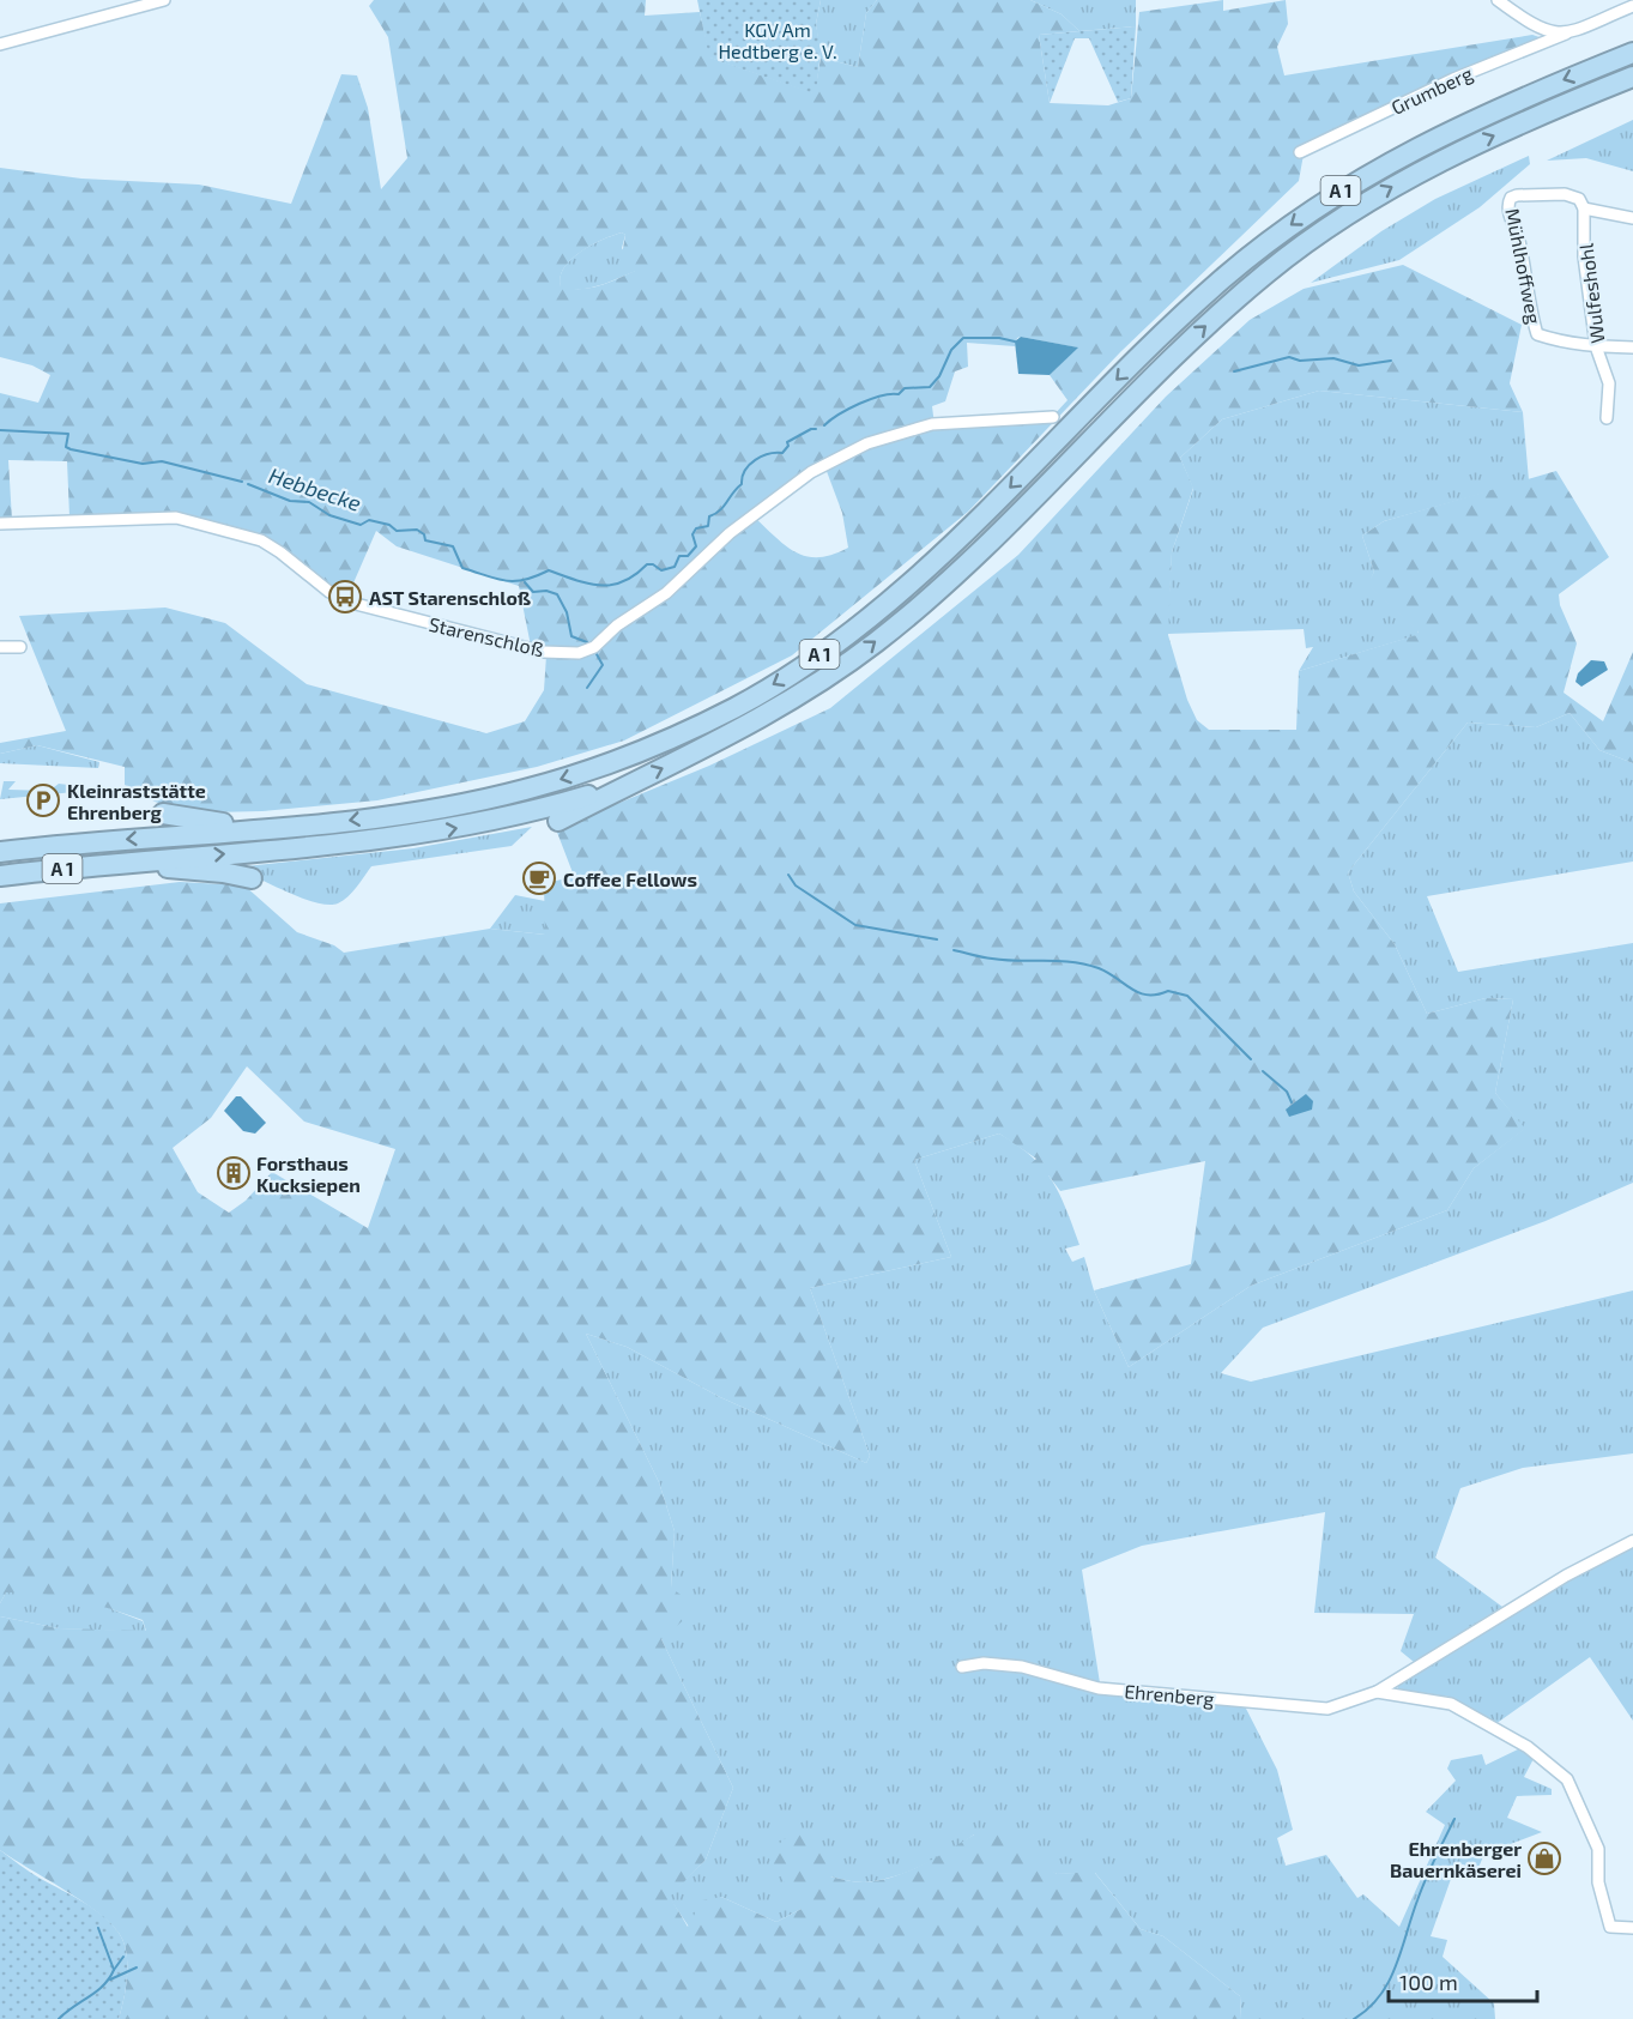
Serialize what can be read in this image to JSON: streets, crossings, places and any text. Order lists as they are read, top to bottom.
{
  "streets": {
    "highway": ["A 1"],
    "street": [
      "Grumberg",
      "Mühlhoffweg",
      "Wulfeshohl",
      "Starenschloß",
      "Ehrenberg"
    ]
  },
  "crossings": [
    ["A 1", "Starenschloß"],
    ["Mühlhoffweg", "Wulfeshohl"]
  ],
  "water": ["Hebbecke"],
  "parks": ["KGV Am Hedtberg e. V."],
  "places": {
    "bus stop": ["AST Starenschloß"],
    "parking": ["Kleinraststätte Ehrenberg"],
    "cafe": ["Coffee Fellows"],
    "building": ["Forsthaus Kucksiepen"],
    "shop": ["Ehrenberger Bauernkäserei"]
  },
  "scale_bar": "100 m"
}
